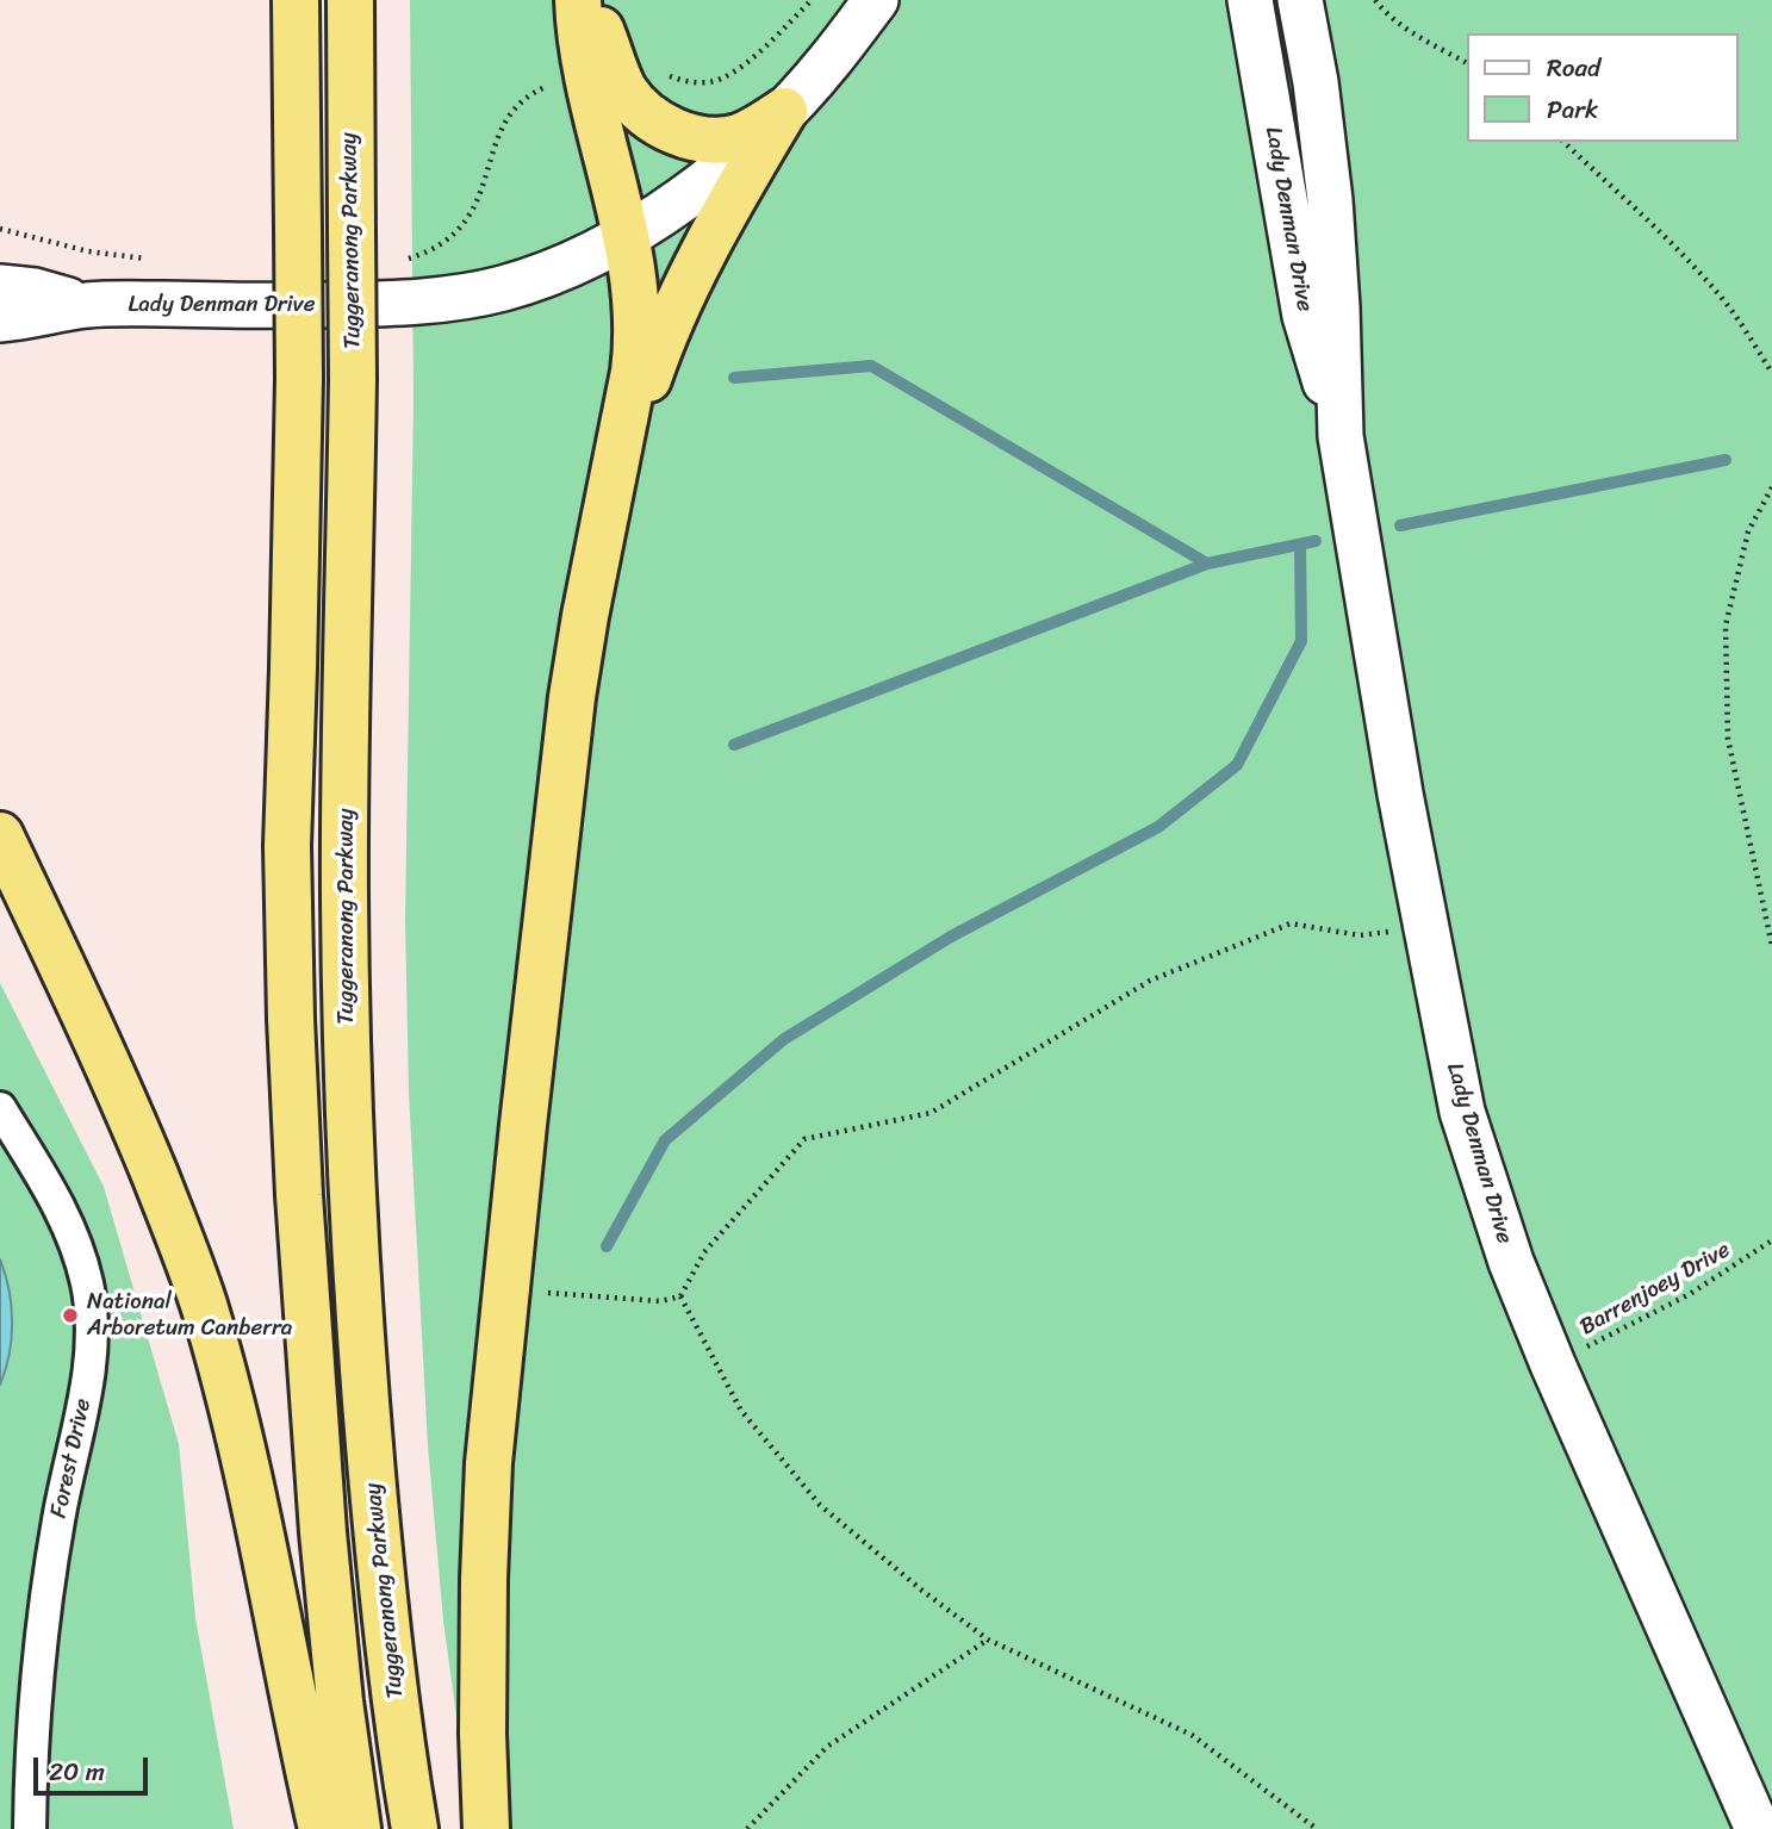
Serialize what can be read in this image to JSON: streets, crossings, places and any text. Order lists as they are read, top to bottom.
{
  "streets": {
    "highway": ["Tuggeranong Parkway"],
    "street": ["Lady Denman Drive", "Forest Drive"],
    "path": ["Barrenjoey Drive"]
  },
  "crossings": [
    ["Lady Denman Drive", "Barrenjoey Drive"]
  ],
  "places": ["National Arboretum Canberra"],
  "legend": ["Road", "Park"],
  "scale_bar": "20 m"
}
